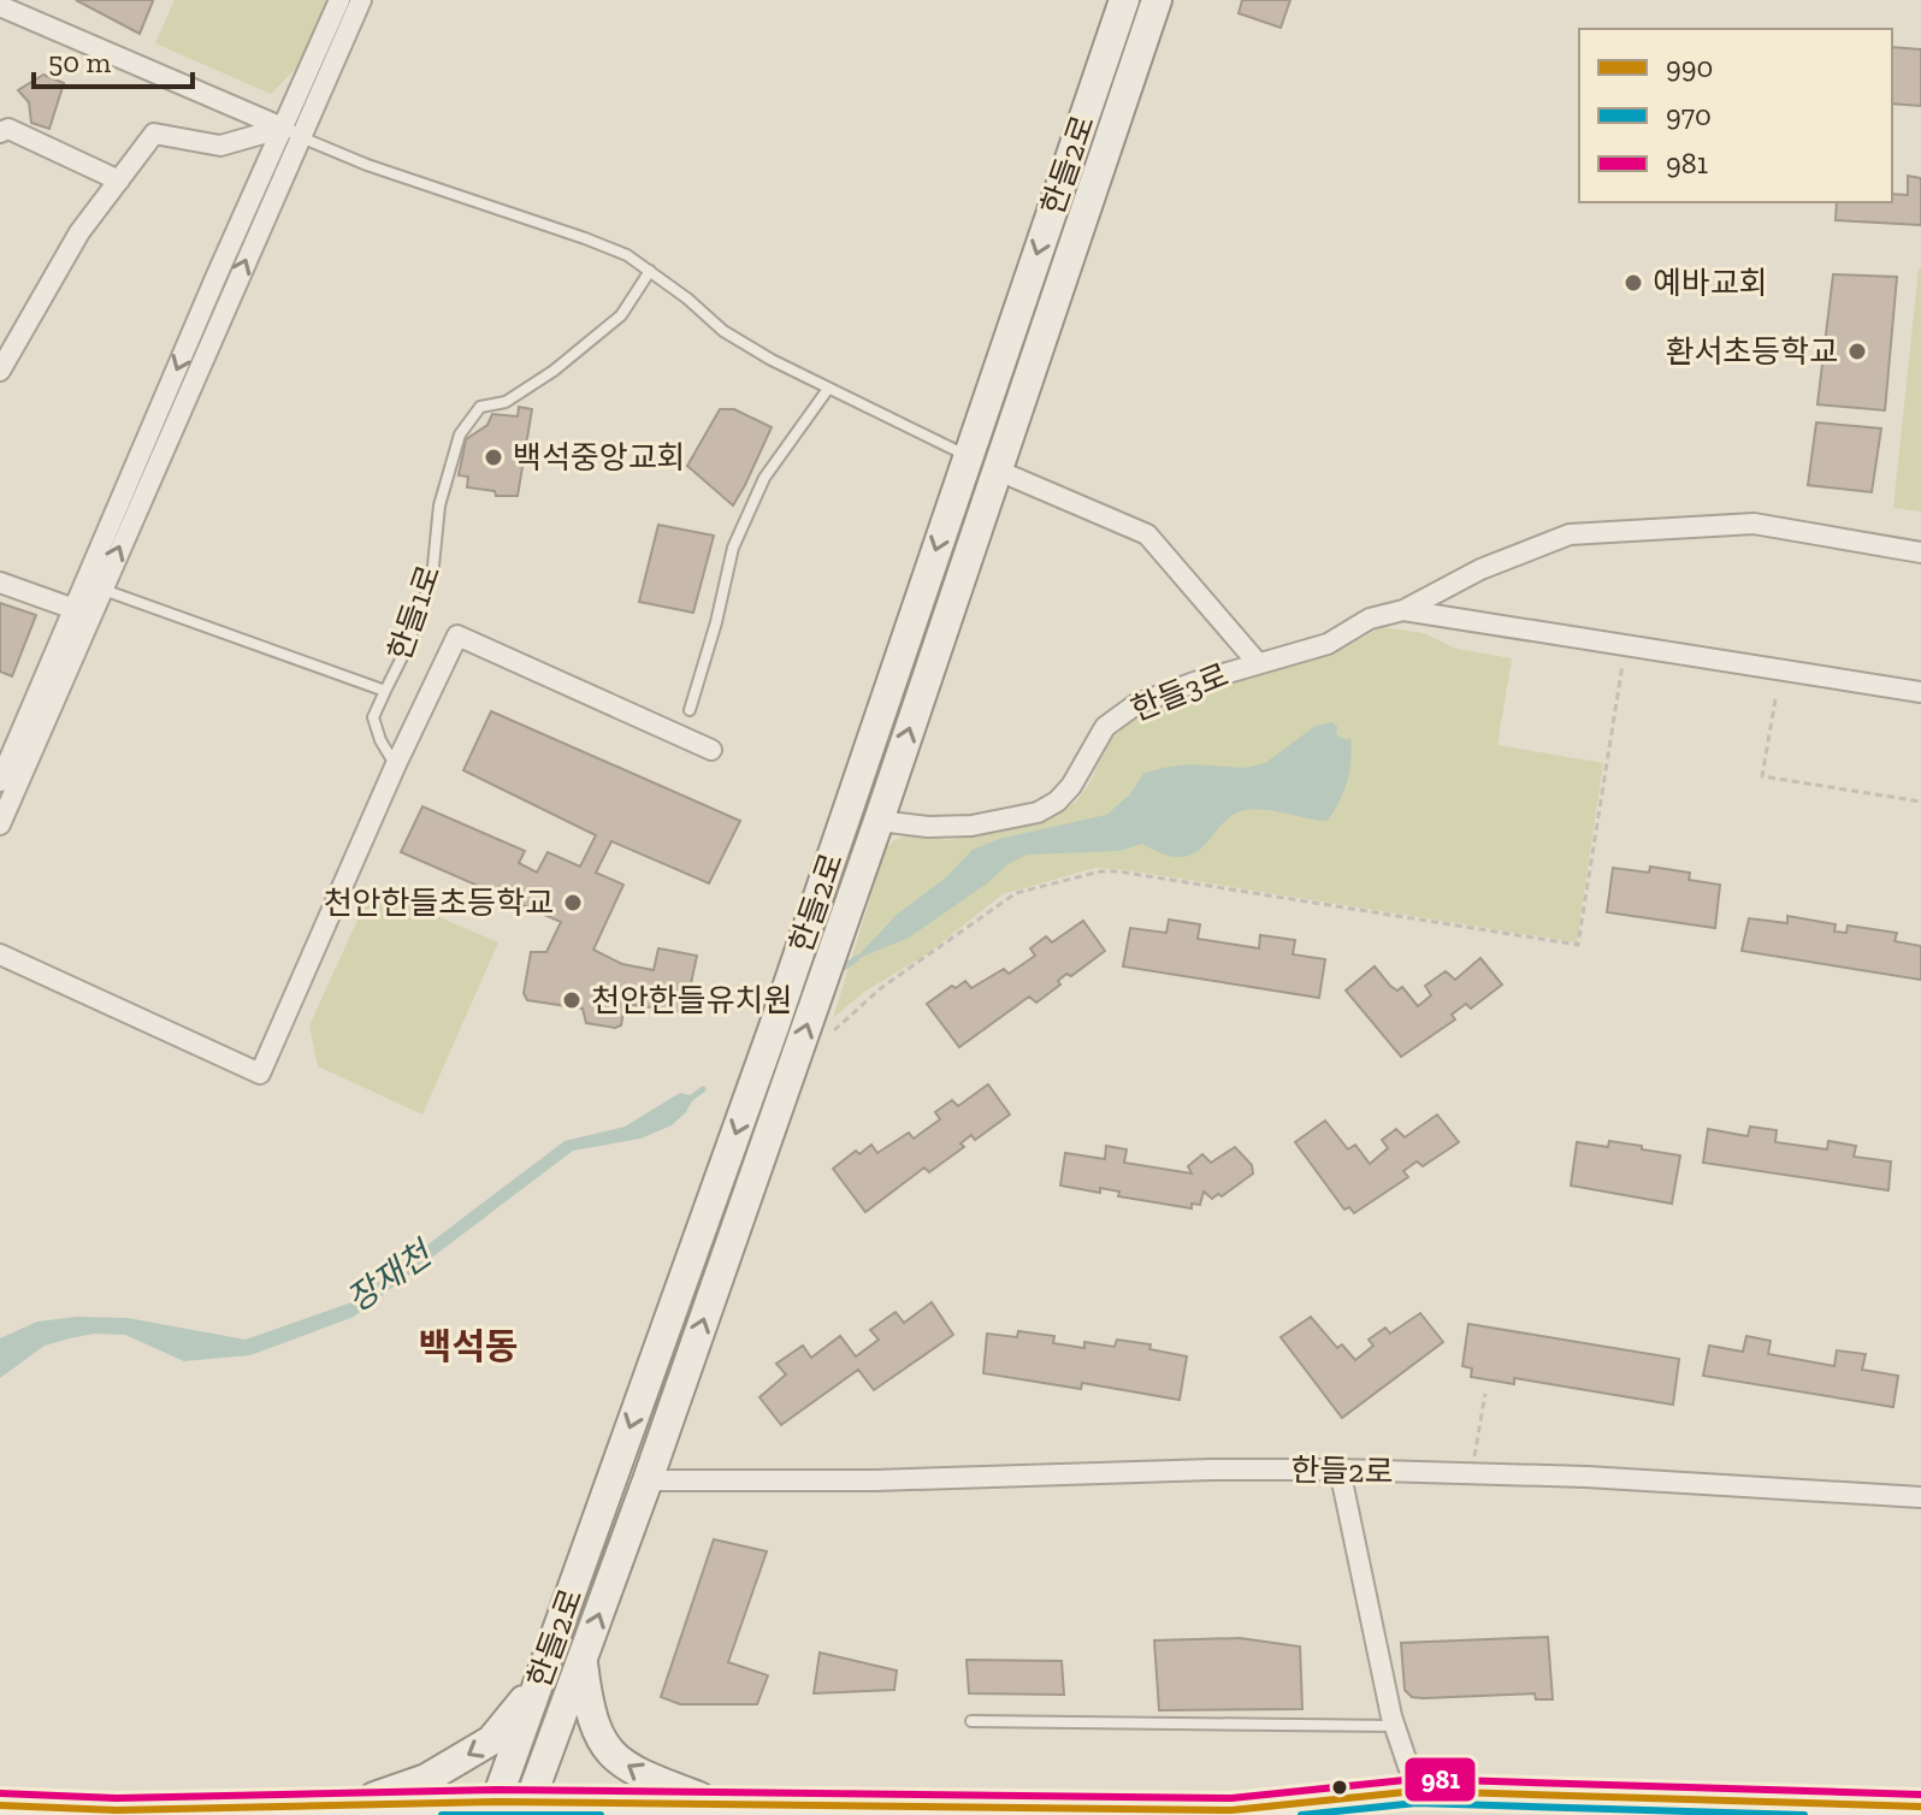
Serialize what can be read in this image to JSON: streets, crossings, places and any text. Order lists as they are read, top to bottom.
{
  "streets": {
    "street": ["한들2로", "한들3로"],
    "lane": ["한들1로"]
  },
  "crossings": [
    ["한들2로", "한들3로"]
  ],
  "districts": ["백석동"],
  "water": ["장재천"],
  "places": [
    "예바교회",
    "환서초등학교",
    "백석중앙교회",
    "천안한들초등학교",
    "천안한들유치원"
  ],
  "lines": ["transit line 981", "transit line 990", "transit line 970"],
  "legend": ["990", "970", "981"],
  "scale_bar": "50 m"
}
